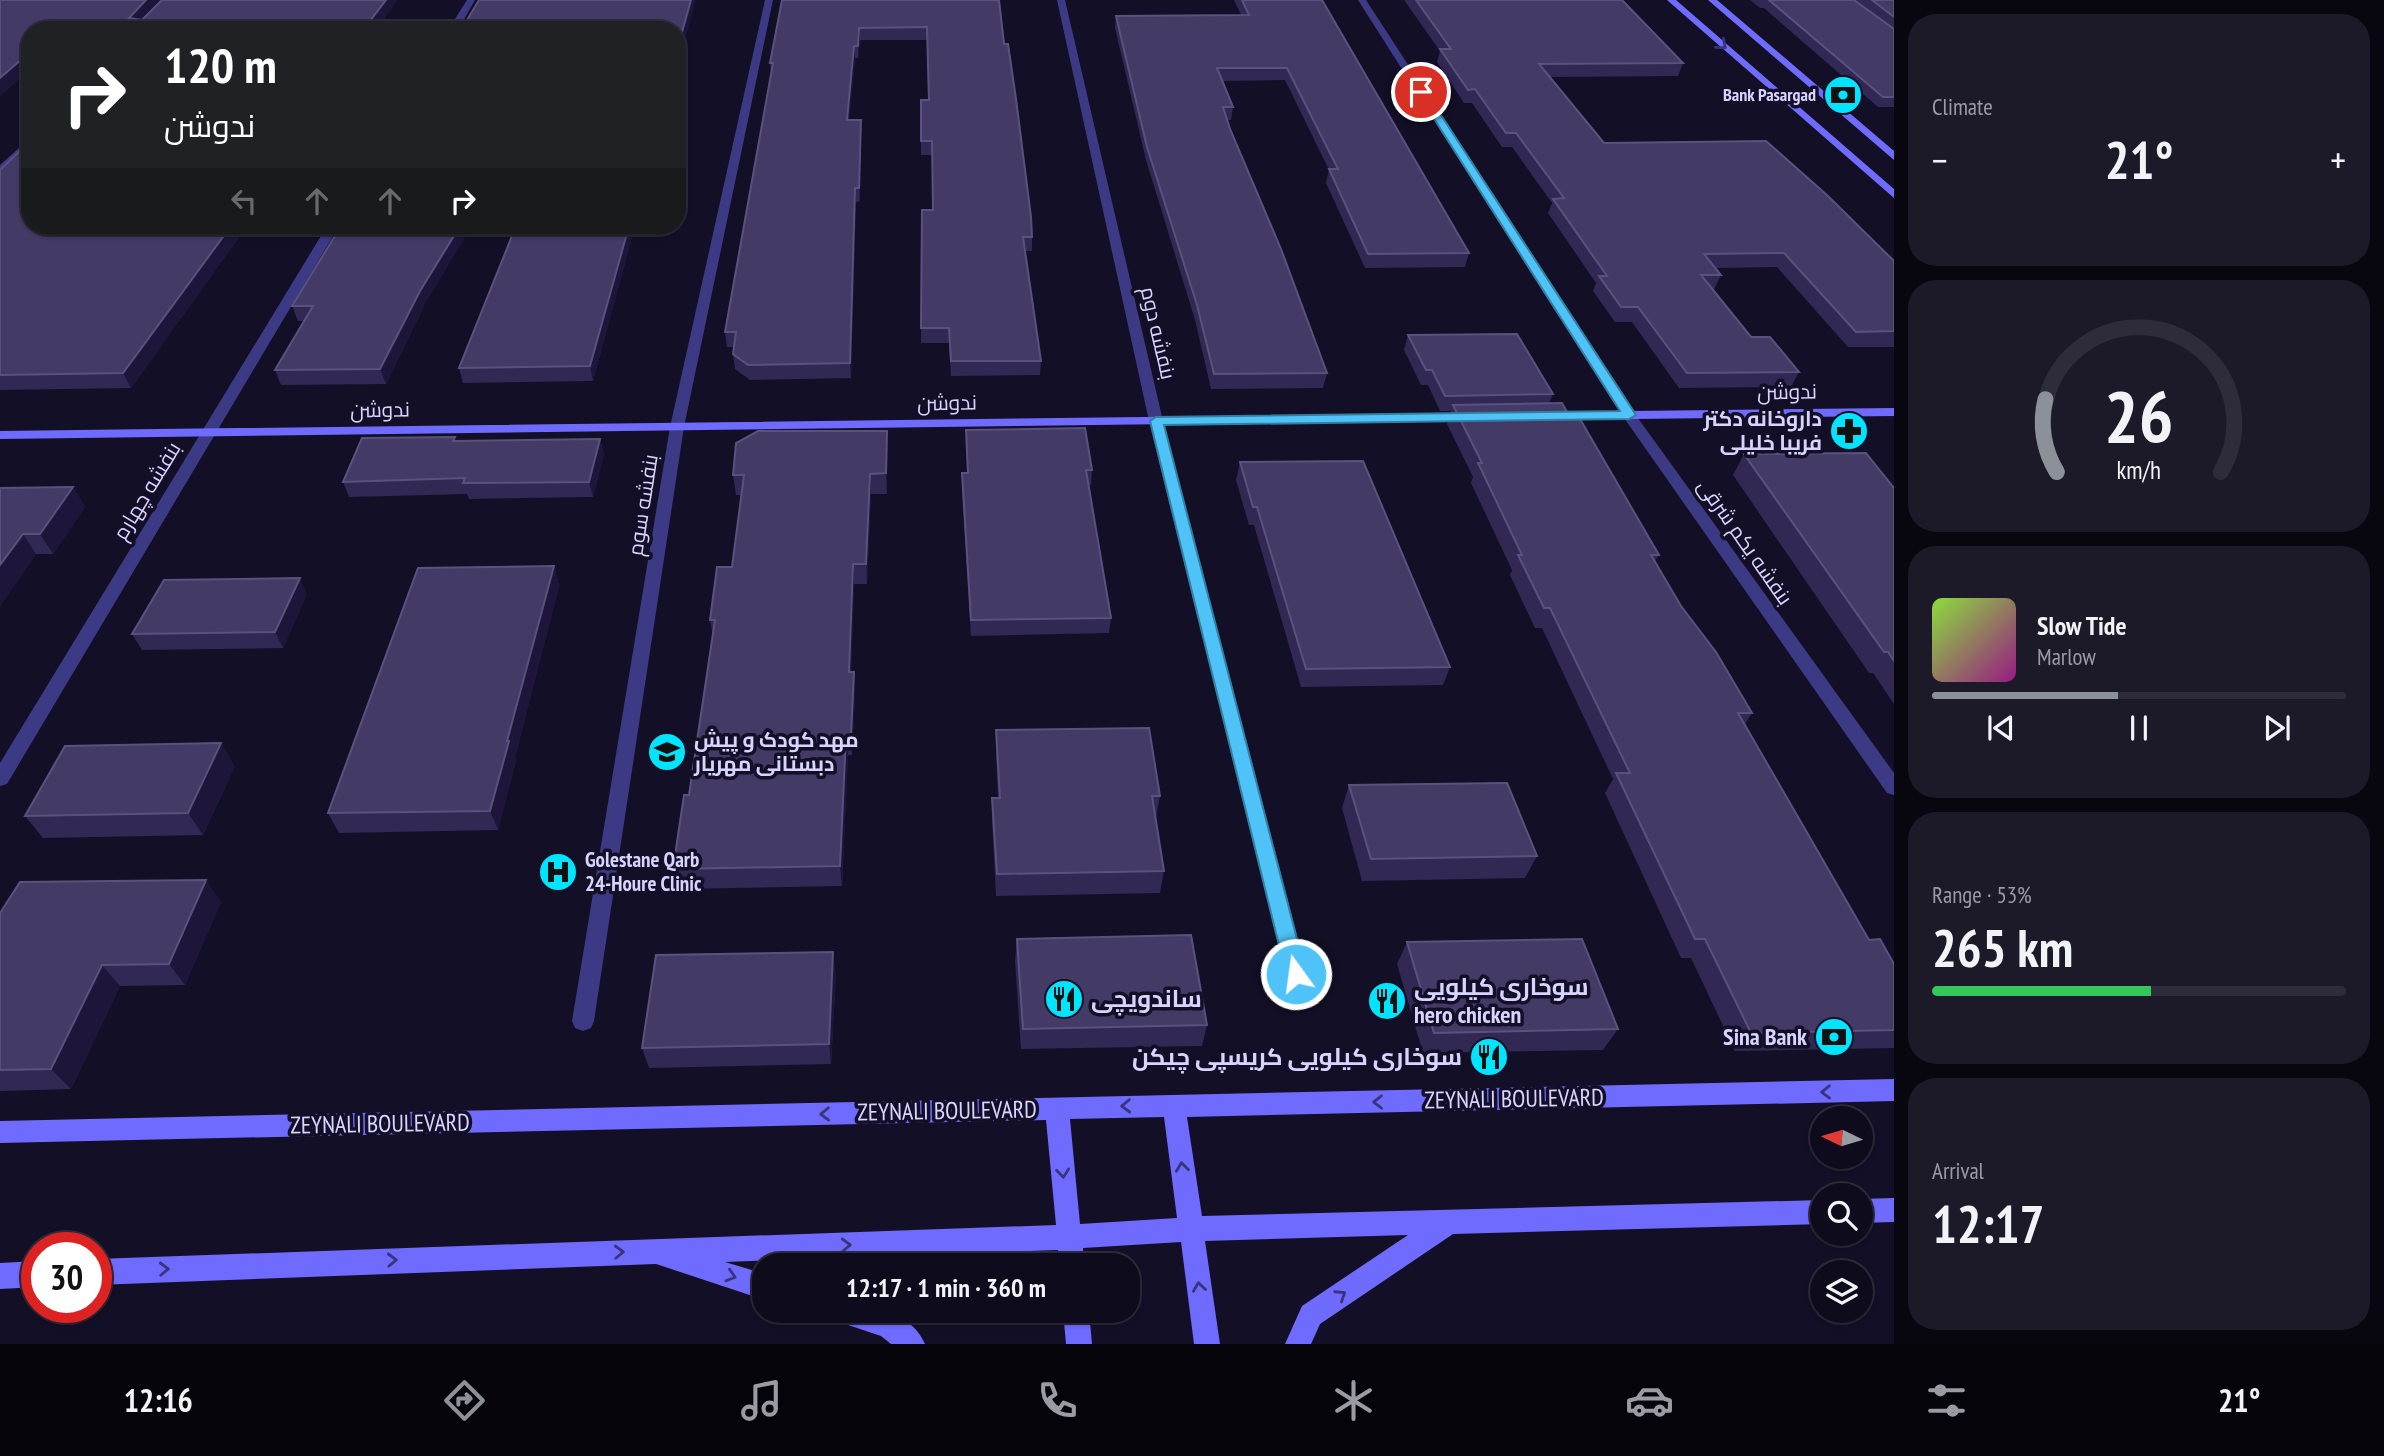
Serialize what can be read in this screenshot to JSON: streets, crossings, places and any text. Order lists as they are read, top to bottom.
{
  "streets": {
    "main road": ["ندوشن", "ZEYNALI BOULEVARD"],
    "street": [
      "بنفشه دوم",
      "بنفشه چهارم",
      "بنفشه سوم",
      "بنفشه یکم شرقی"
    ]
  },
  "crossings": [
    ["بنفشه دوم", "ندوشن"],
    ["ندوشن", "بنفشه چهارم"],
    ["ندوشن", "بنفشه سوم"],
    ["ندوشن", "بنفشه یکم شرقی"]
  ],
  "places": {
    "bank": ["Bank Pasargad", "Sina Bank"],
    "pharmacy": ["داروخانه دکتر فریبا خلیلی"],
    "school or university": ["مهد کودک و پیش دبستانی مهریار"],
    "hospital": ["Golestane Qarb 24-Houre Clinic"],
    "restaurant": ["ساندویچی", "سوخاری کیلویی hero chicken", "سوخاری کیلویی کریسپی چیکن"]
  },
  "north": "left",
  "page": {
    "tile": [
      "Climate",
      ["Range · 53%", "265 km"],
      ["Arrival", "12:17"]
    ],
    "turn": ["120 m", "ندوشن"],
    "heat": ["−", "21°", "+"],
    "song": ["Slow Tide", "Marlow"],
    "limit": "30",
    "trip": "12:17 · 1 min · 360 m",
    "tabs": ["12:16", "21°"],
    "gauge": ["26", "km/h"]
  }
}
